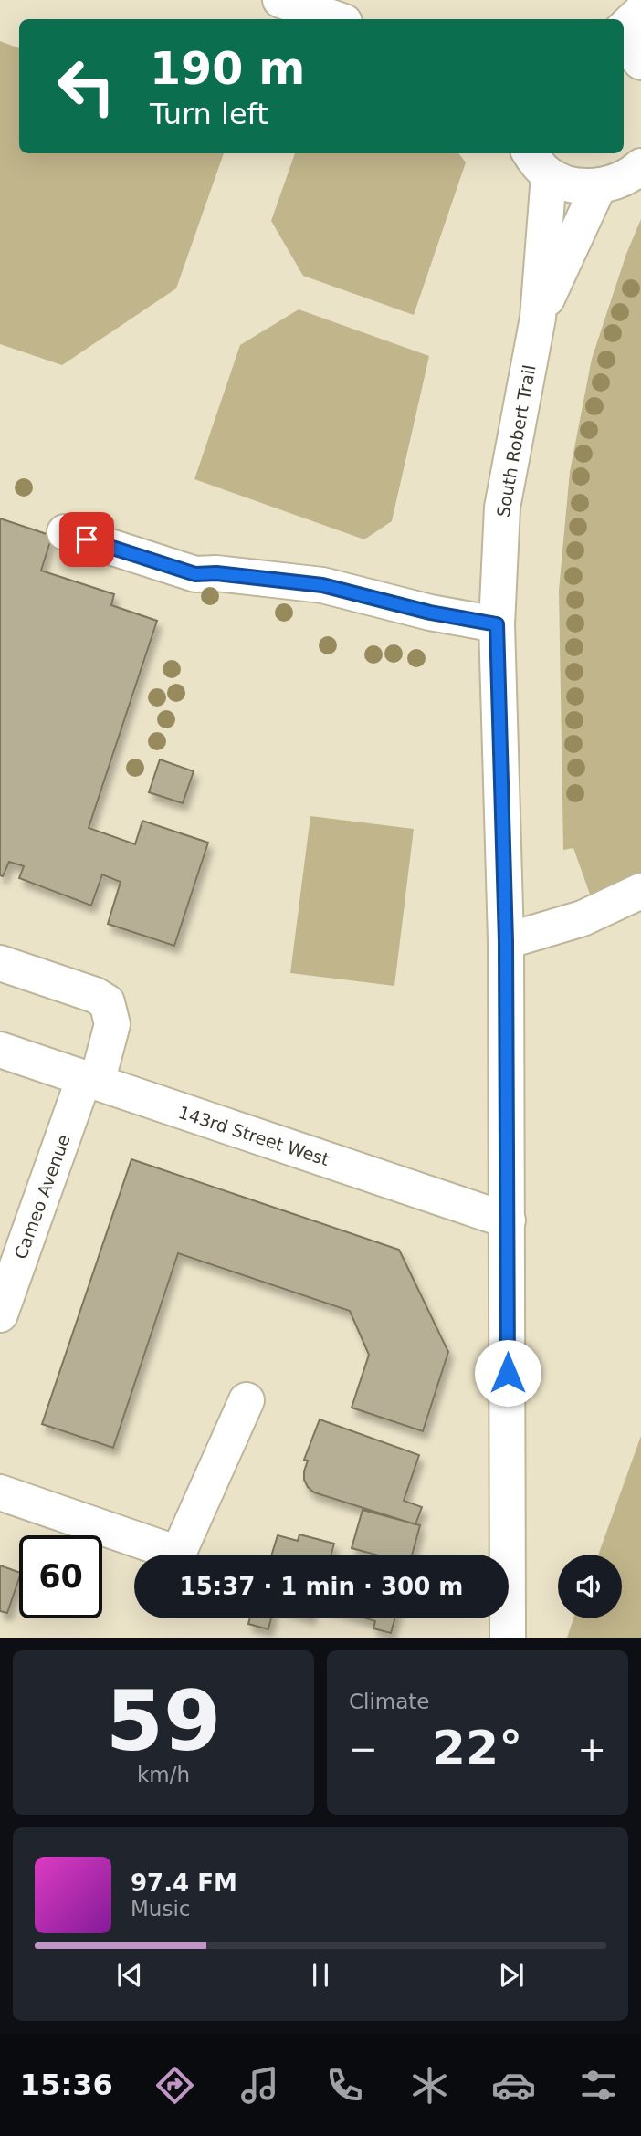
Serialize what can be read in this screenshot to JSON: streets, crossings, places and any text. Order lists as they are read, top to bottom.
{
  "streets": {
    "main road": ["South Robert Trail", "143rd Street West", "Cameo Avenue"]
  },
  "crossings": [
    ["South Robert Trail", "143rd Street West"],
    ["143rd Street West", "Cameo Avenue"]
  ],
  "page": {
    "turn": ["190 m", "Turn left"],
    "limit": "60",
    "trip": "15:37 · 1 min · 300 m",
    "tile": [
      ["59", "km/h"],
      "Climate"
    ],
    "heat": ["−", "22°", "+"],
    "song": ["97.4 FM", "Music"],
    "tabs": "15:36"
  }
}
